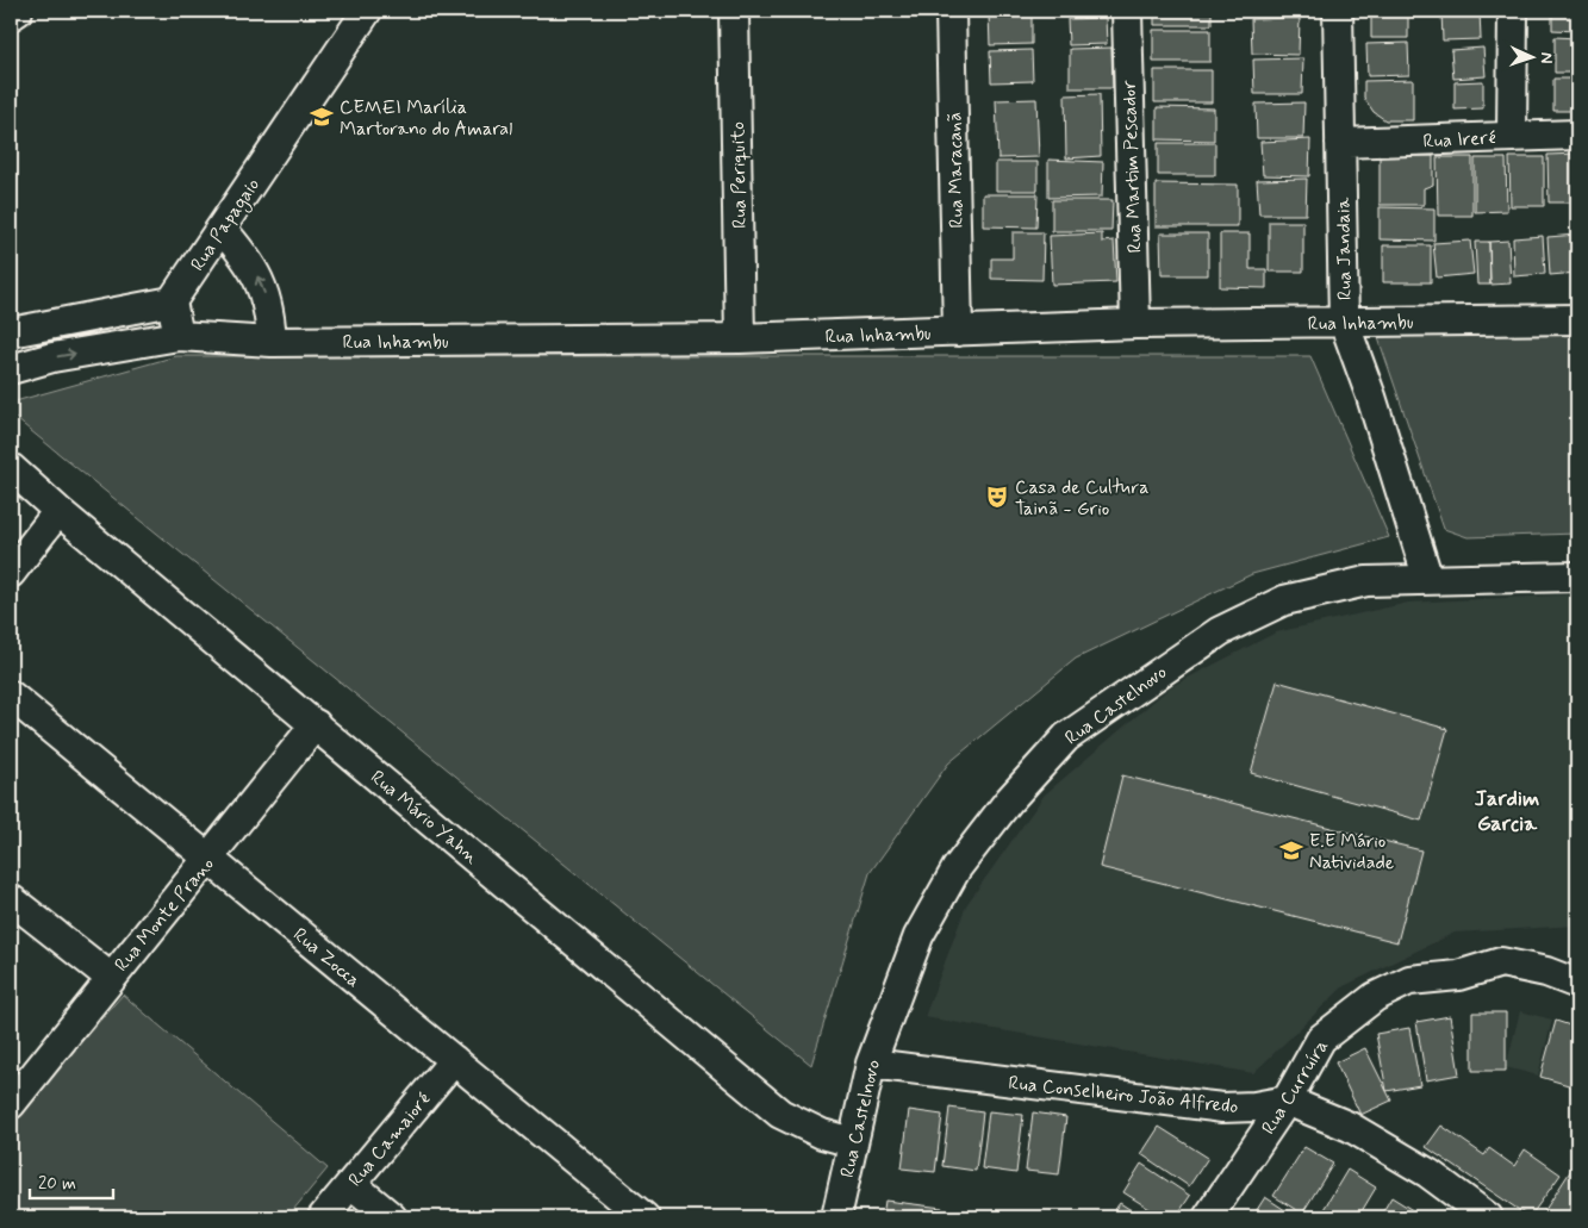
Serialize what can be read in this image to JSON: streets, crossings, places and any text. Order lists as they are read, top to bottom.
{
  "streets": {
    "street": [
      "Rua Ireré",
      "Rua Martim Pescador",
      "Rua Maracanã",
      "Rua Periquito",
      "Rua Papagaio",
      "Rua Jandaia",
      "Rua Inhambu",
      "Rua Castelnovo",
      "Rua Mário Yahn",
      "Rua Monte Prano",
      "Rua Zocca",
      "Rua Curruíra",
      "Rua Conselheiro João Alfredo",
      "Rua Camaioré"
    ]
  },
  "crossings": [
    ["Rua Ireré", "Rua Jandaia"],
    ["Rua Martim Pescador", "Rua Inhambu"],
    ["Rua Maracanã", "Rua Inhambu"],
    ["Rua Periquito", "Rua Inhambu"],
    ["Rua Jandaia", "Rua Inhambu"],
    ["Rua Jandaia", "Rua Castelnovo"],
    ["Rua Castelnovo", "Rua Mário Yahn"],
    ["Rua Castelnovo", "Rua Conselheiro João Alfredo"],
    ["Rua Mário Yahn", "Rua Monte Prano"],
    ["Rua Monte Prano", "Rua Zocca"],
    ["Rua Zocca", "Rua Camaioré"],
    ["Rua Curruíra", "Rua Conselheiro João Alfredo"]
  ],
  "districts": ["Jardim Garcia"],
  "places": {
    "school or university": ["CEMEI Marília Martorano do Amaral", "E.E Mário Natividade"],
    "theatre": ["Casa de Cultura Tainã - Grio"]
  },
  "scale_bar": "20 m",
  "north": "right"
}
